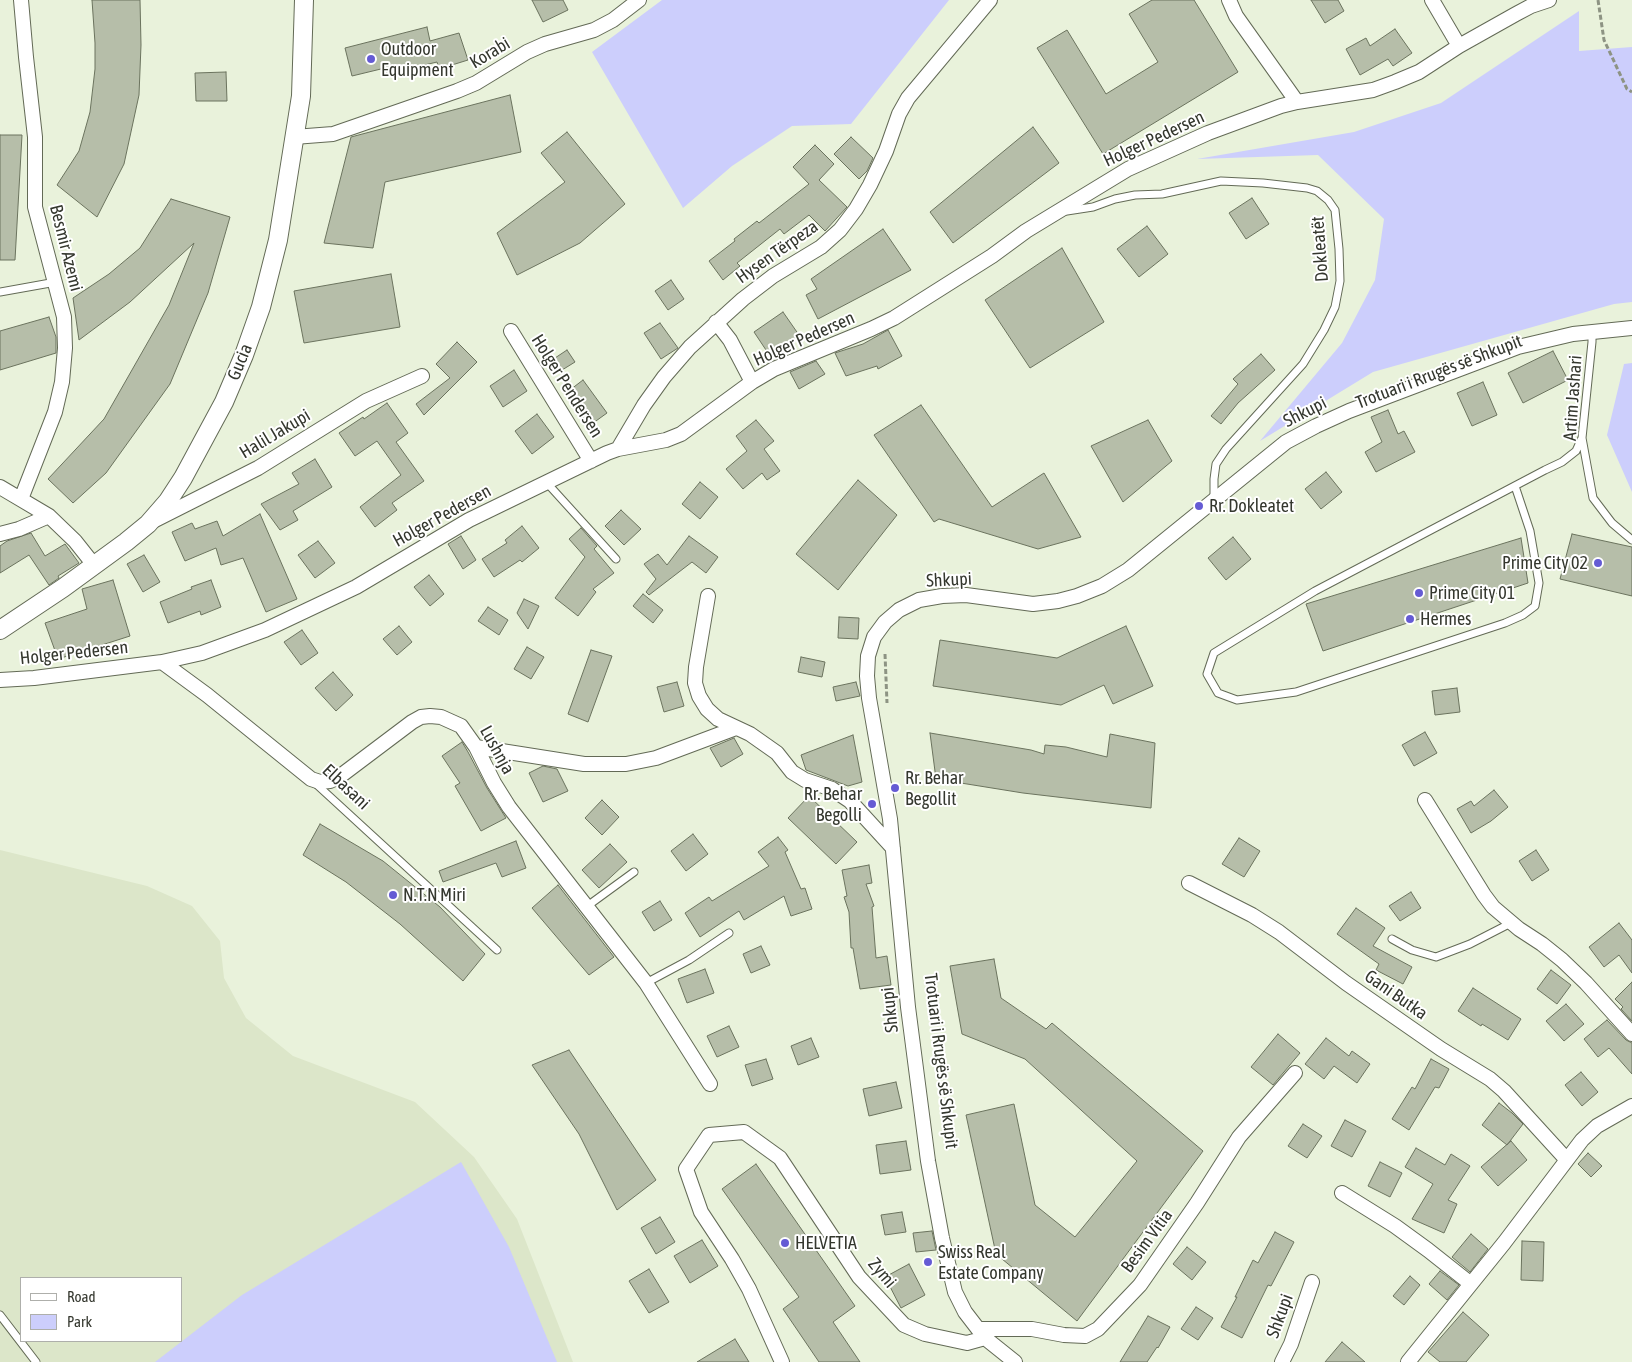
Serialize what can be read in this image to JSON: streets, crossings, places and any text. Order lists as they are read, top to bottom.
{
  "streets": {
    "street": [
      "Korabi",
      "Holger Pedersen",
      "Besmir Azemi",
      "Hysen Tërpeza",
      "Gucia",
      "Holger Pendersen",
      "Shkupi",
      "Halil Jakupi",
      "Lushnja",
      "Elbasani",
      "Gani Butka",
      "Besim Vitia",
      "Zymi"
    ],
    "lane": ["Dokleatët", "Artim Jashari"]
  },
  "crossings": [
    ["Korabi", "Gucia"],
    ["Holger Pedersen", "Dokleatët"],
    ["Holger Pedersen", "Hysen Tërpeza"],
    ["Holger Pedersen", "Holger Pendersen"],
    ["Holger Pedersen", "Elbasani"],
    ["Dokleatët", "Shkupi"],
    ["Gucia", "Halil Jakupi"],
    ["Artim Jashari", "Shkupi"],
    ["Shkupi", "Besim Vitia"],
    ["Shkupi", "Zymi"],
    ["Lushnja", "Elbasani"],
    ["Besim Vitia", "Zymi"]
  ],
  "places": [
    "Outdoor Equipment",
    "Rr. Dokleatet",
    "Prime City 02",
    "Prime City 01",
    "Hermes",
    "Rr. Behar Begollit",
    "Rr. Behar Begolli",
    "N.T.N Miri",
    "HELVETIA",
    "Swiss Real Estate Company"
  ],
  "legend": ["Road", "Park"]
}
